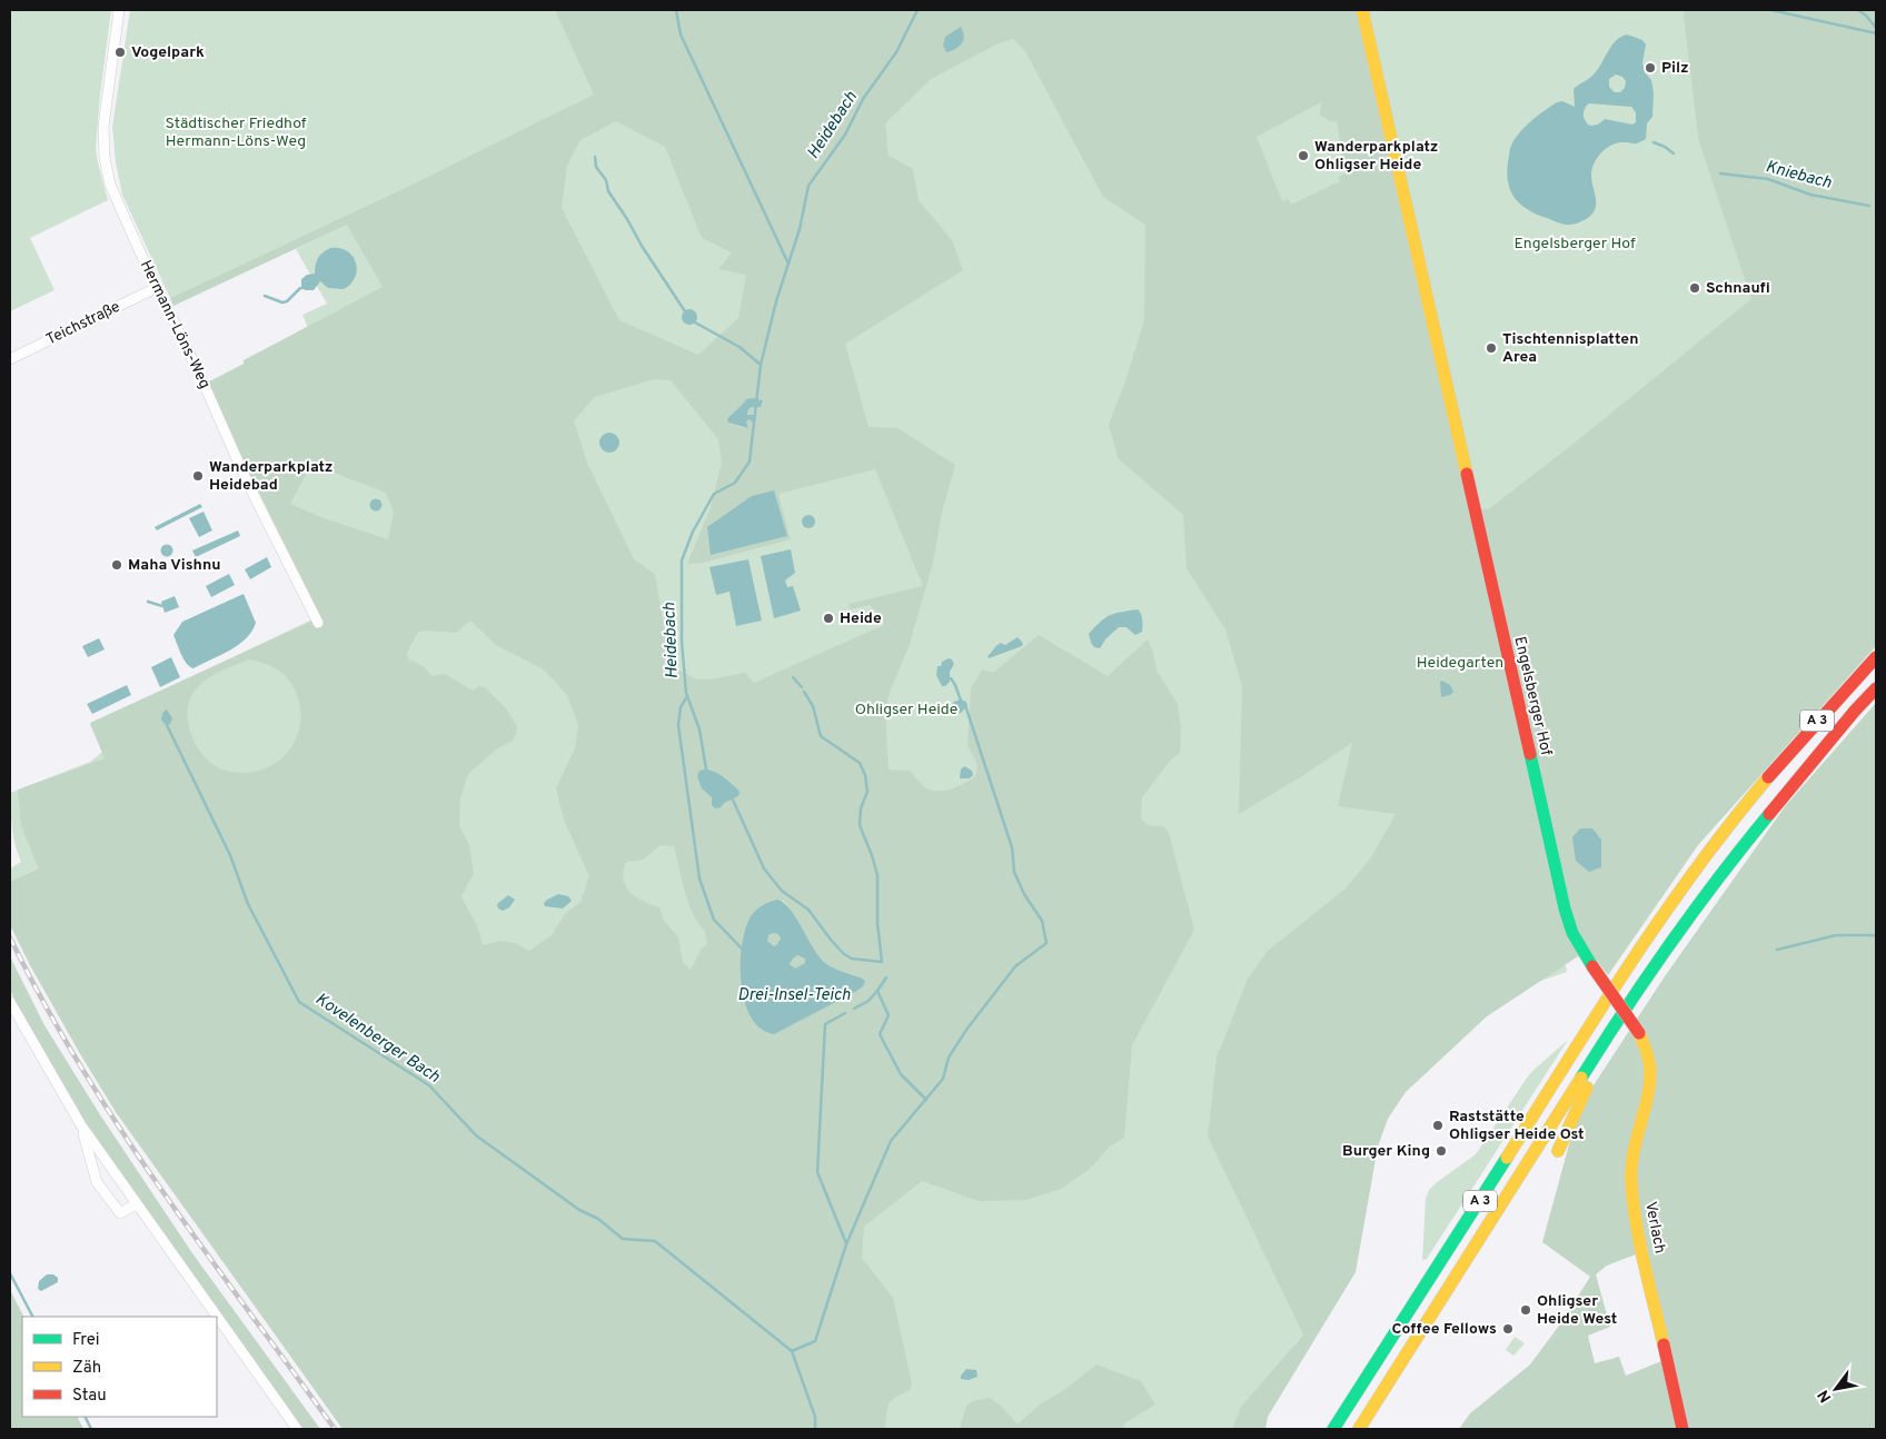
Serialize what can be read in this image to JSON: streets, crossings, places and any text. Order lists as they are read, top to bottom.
{
  "streets": {
    "main road": ["Engelsberger Hof", "A 3", "Verlach"],
    "street": ["Teichstraße", "Hermann-Löns-Weg"]
  },
  "crossings": [
    ["Teichstraße", "Hermann-Löns-Weg"],
    ["Engelsberger Hof", "Verlach"]
  ],
  "water": [
    "Heidebach",
    "Kniebach",
    "Drei-Insel-Teich",
    "Kovelenberger Bach"
  ],
  "parks": [
    "Städtischer Friedhof Hermann-Löns-Weg",
    "Engelsberger Hof",
    "Heidegarten",
    "Ohligser Heide"
  ],
  "places": [
    "Vogelpark",
    "Pilz",
    "Wanderparkplatz Ohligser Heide",
    "Schnaufi",
    "Tischtennisplatten Area",
    "Wanderparkplatz Heidebad",
    "Maha Vishnu",
    "Heide",
    "Raststätte Ohligser Heide Ost",
    "Burger King",
    "Ohligser Heide West",
    "Coffee Fellows"
  ],
  "legend": ["Frei", "Zäh", "Stau"],
  "north": "bottom left"
}
